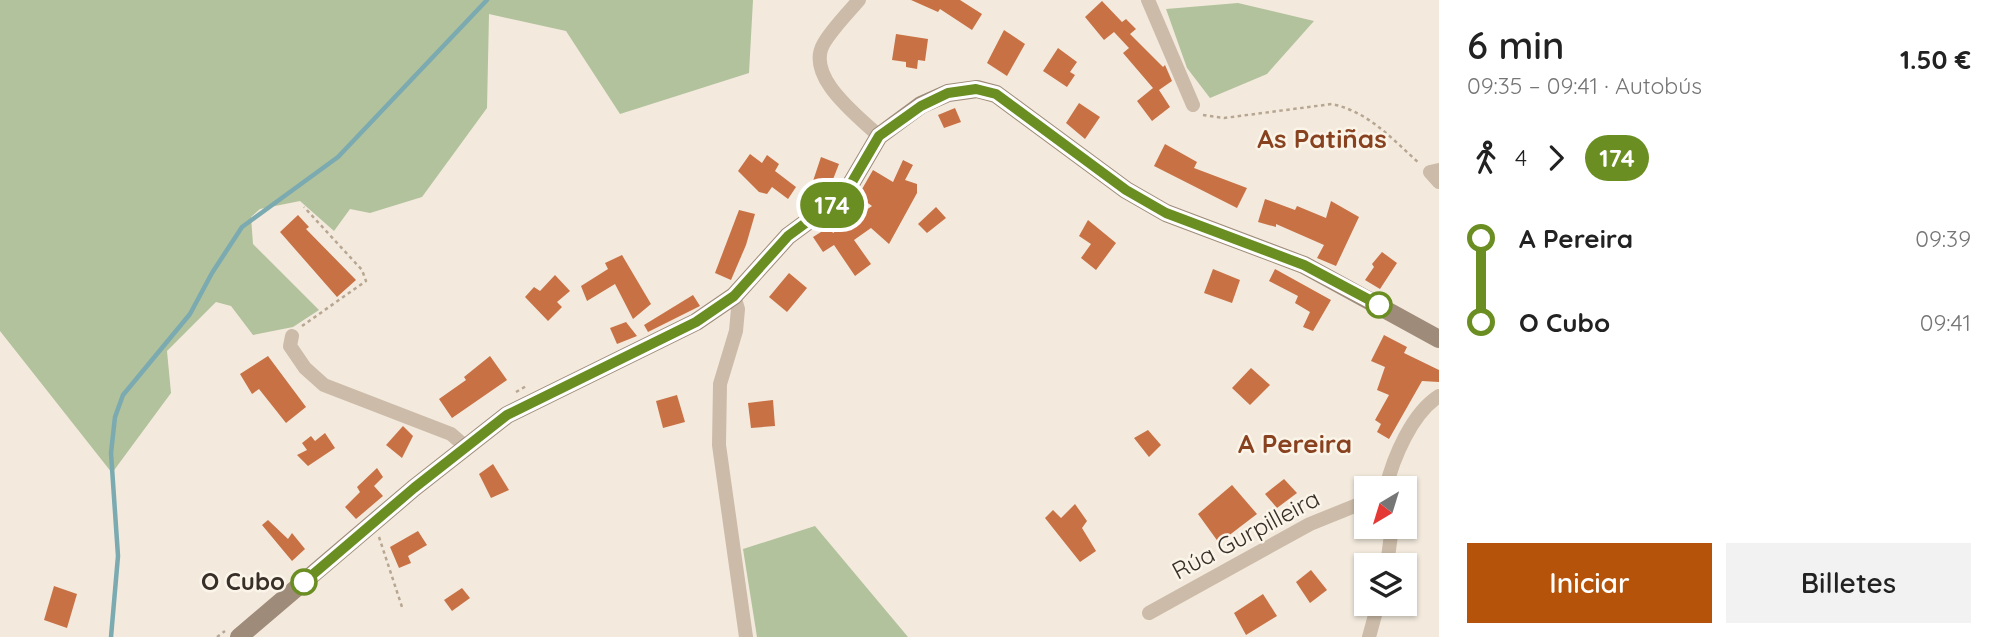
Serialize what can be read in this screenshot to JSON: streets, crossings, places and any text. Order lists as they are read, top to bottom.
{
  "streets": {
    "street": ["Rúa Gurpilleira"]
  },
  "districts": ["As Patiñas", "A Pereira"],
  "places": ["O Cubo"],
  "lines": ["bus line 174"],
  "north": "bottom left",
  "page": {
    "on_map": "174",
    "heading": ["6 min", "09:35 – 09:41 · Autobús", "1.50 €"],
    "legs": ["4", "174"],
    "list": [
      {
        "name": "A Pereira",
        "value": "09:39"
      },
      {
        "name": "O Cubo",
        "value": "09:41"
      }
    ],
    "buttons": ["Iniciar", "Billetes"]
  }
}
